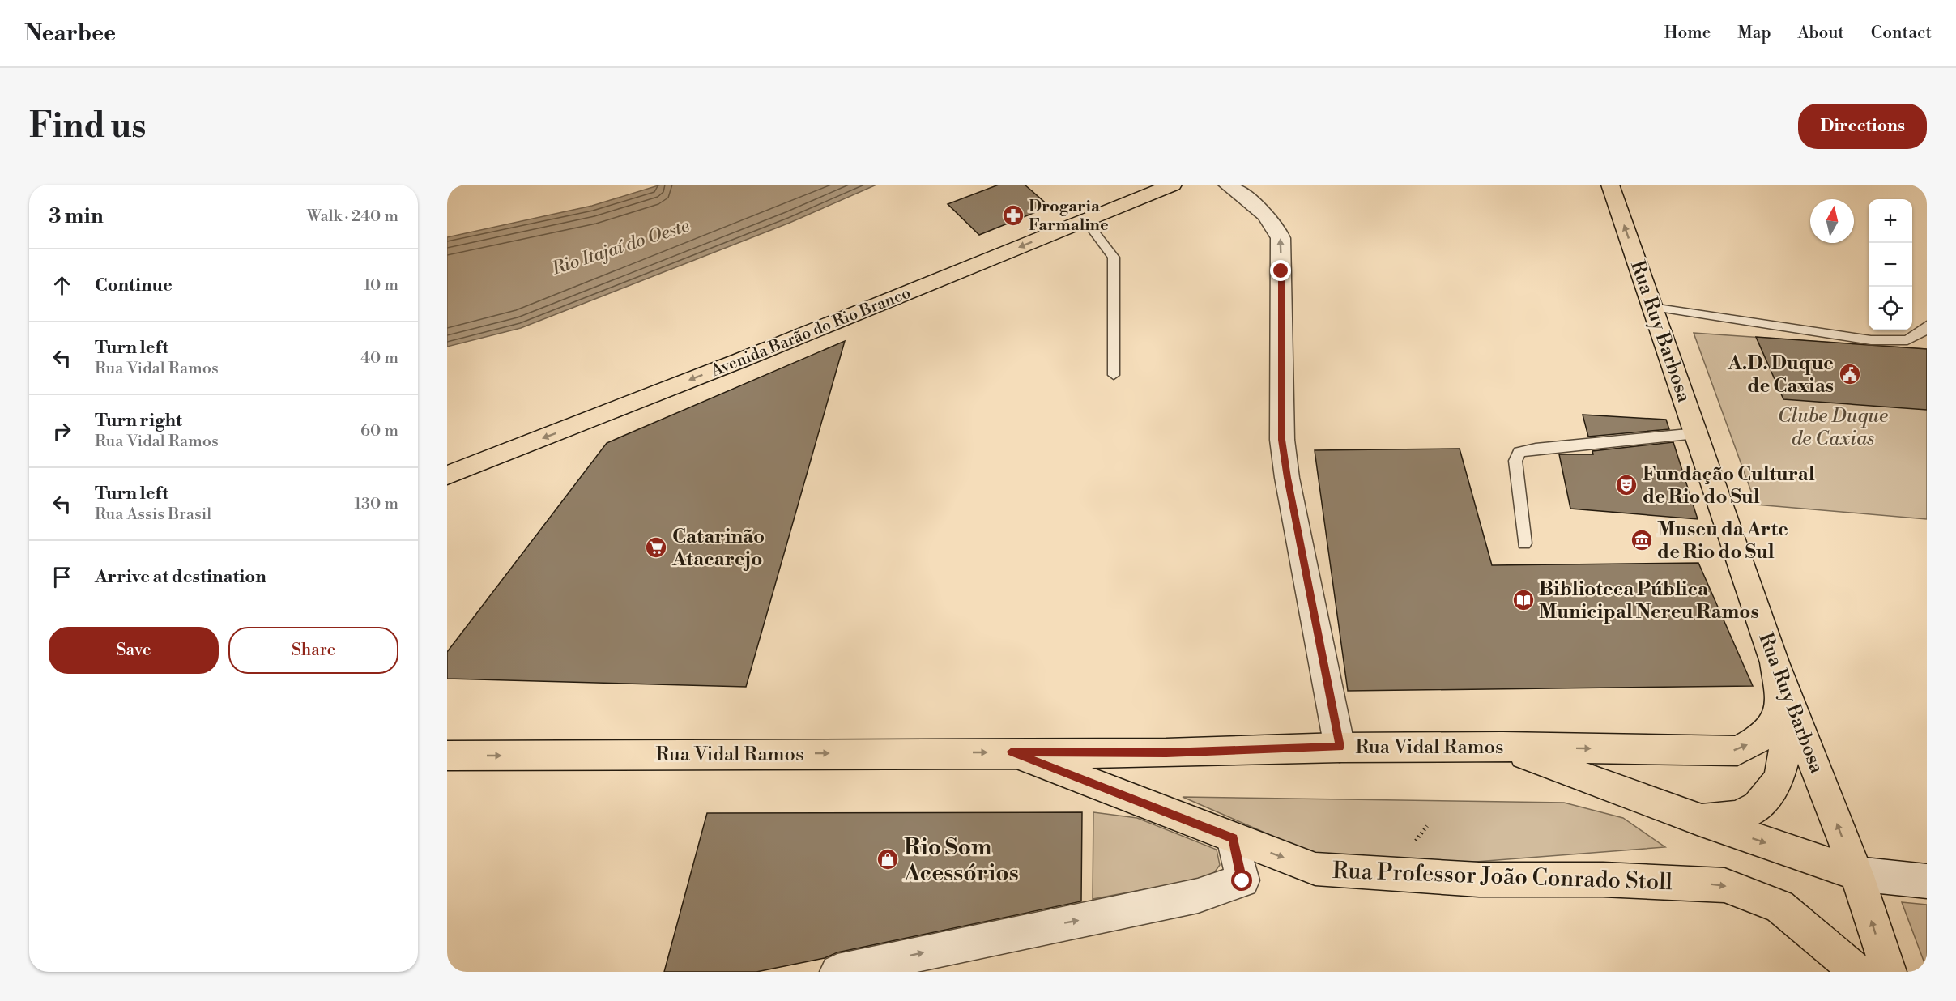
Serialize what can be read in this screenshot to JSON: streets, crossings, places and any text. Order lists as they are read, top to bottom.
{
  "streets": {
    "main road": [
      "Avenida Barão do Rio Branco",
      "Rua Ruy Barbosa",
      "Rua Vidal Ramos",
      "Rua Professor João Conrado Stoll"
    ]
  },
  "crossings": [
    ["Rua Vidal Ramos", "Rua Professor João Conrado Stoll"]
  ],
  "one_way": ["Avenida Barão do Rio Branco", "Rua Ruy Barbosa"],
  "water": ["Rio Itajaí do Oeste"],
  "parks": ["Clube Duque de Caxias"],
  "places": {
    "pharmacy": ["Drogaria Farmaline"],
    "public building": ["A.D. Duque de Caxias"],
    "theatre": ["Fundação Cultural de Rio do Sul"],
    "museum": ["Museu da Arte de Rio do Sul"],
    "supermarket": ["Catarinão Atacarejo"],
    "library": ["Biblioteca Pública Municipal Nereu Ramos"],
    "shop": ["Rio Som Acessórios"]
  },
  "north": "top",
  "page": {
    "header": "Nearbee",
    "nav": [
      "Home",
      "Map",
      "About",
      "Contact"
    ],
    "buttons": [
      "Directions",
      ["Save", "Share"]
    ],
    "title": "Find us",
    "heading": ["3 min", "Walk · 240 m"],
    "map_buttons": ["+", "−"],
    "list": [
      ["Continue", "10 m"],
      ["Turn left", "Rua Vidal Ramos", "40 m"],
      ["Turn right", "Rua Vidal Ramos", "60 m"],
      ["Turn left", "Rua Assis Brasil", "130 m"],
      "Arrive at destination"
    ]
  }
}
